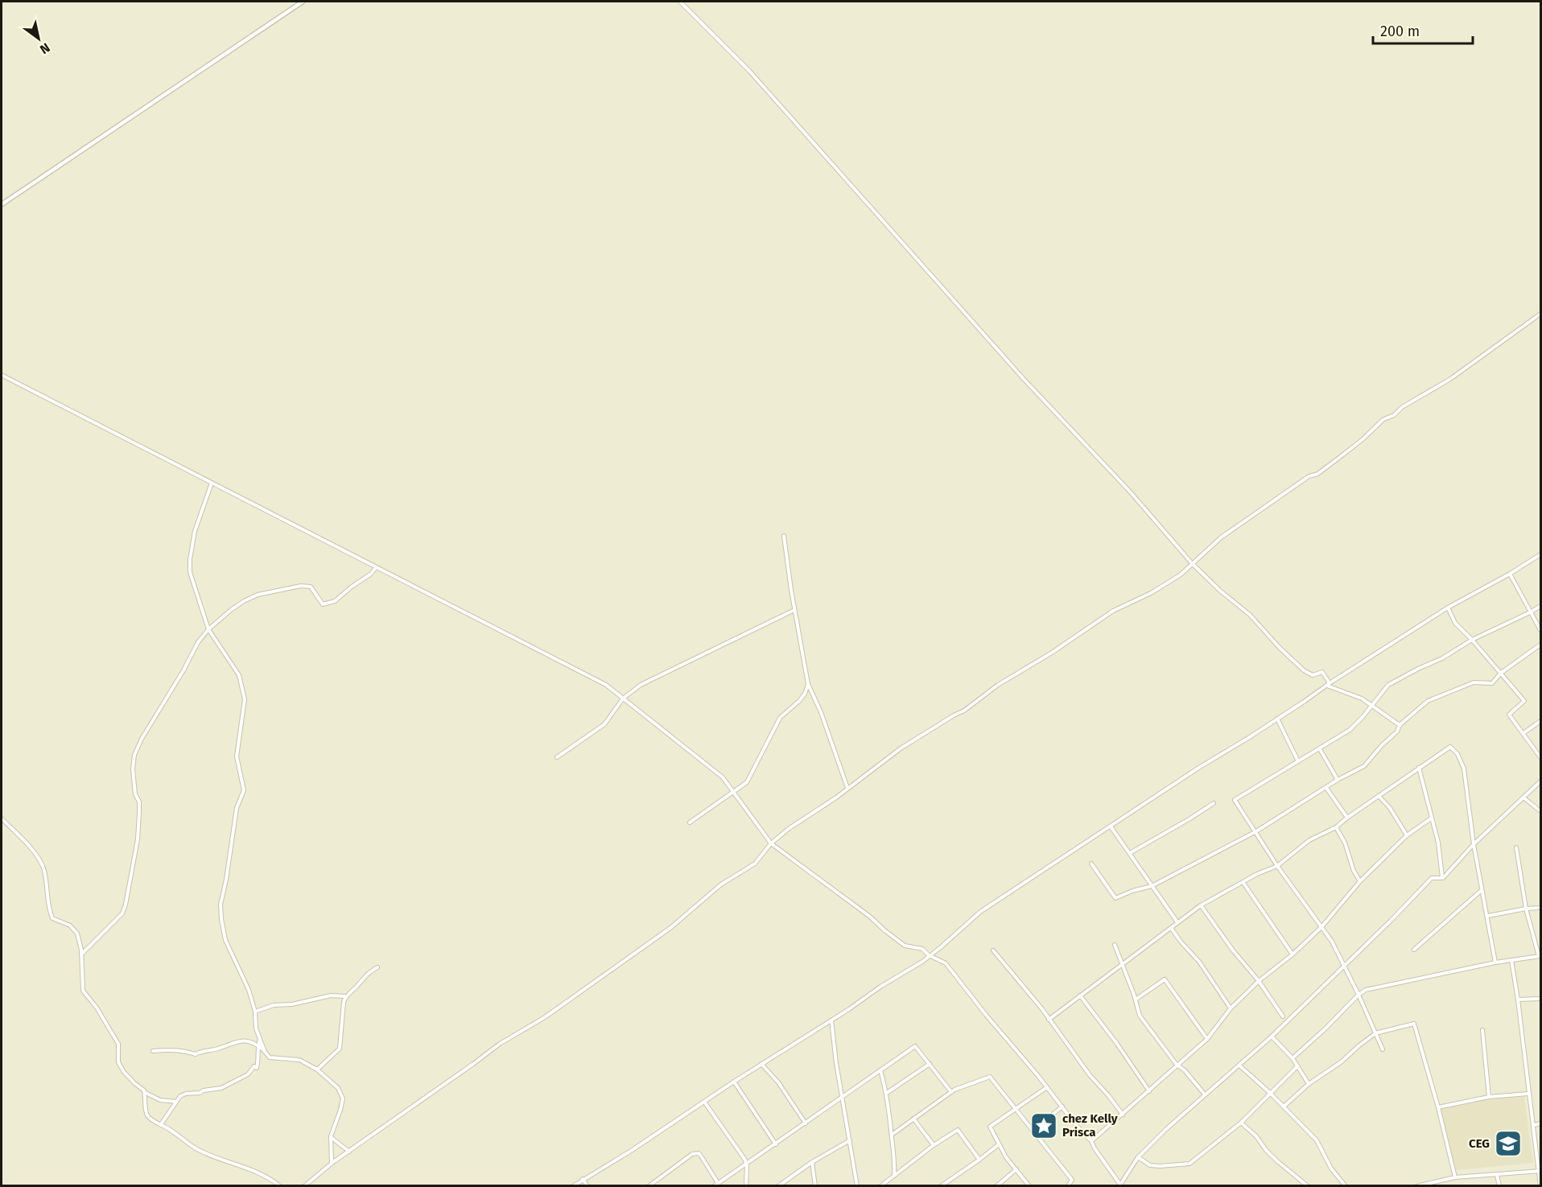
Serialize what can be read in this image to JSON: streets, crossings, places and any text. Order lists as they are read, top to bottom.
{
  "places": {
    "place": ["chez Kelly Prisca"],
    "school or university": ["CEG"]
  },
  "scale_bar": "200 m",
  "north": "bottom right"
}
